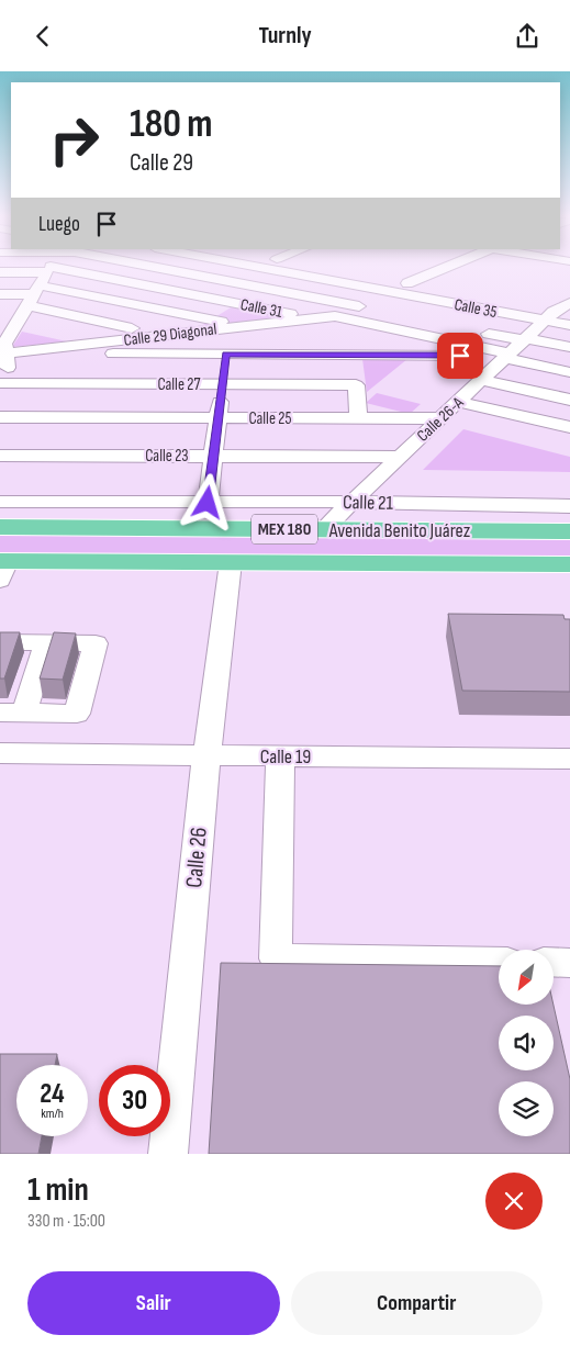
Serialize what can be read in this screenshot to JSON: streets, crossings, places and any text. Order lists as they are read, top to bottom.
{
  "streets": {
    "main road": ["MEX 180", "Avenida Benito Juárez"],
    "street": [
      "Calle 31",
      "Calle 35",
      "Calle 29 Diagonal",
      "Calle 27",
      "Calle 25",
      "Calle 26-A",
      "Calle 23",
      "Calle 21",
      "Calle 19",
      "Calle 26"
    ]
  },
  "crossings": [
    ["Calle 31", "Calle 29 Diagonal"],
    ["Calle 35", "Calle 26-A"],
    ["Calle 27", "Calle 25"],
    ["Calle 25", "Calle 26-A"],
    ["Calle 26-A", "Calle 23"],
    ["Calle 26-A", "Calle 21"],
    ["Calle 26-A", "Avenida Benito Juárez"],
    ["Avenida Benito Juárez", "Calle 26"],
    ["Calle 19", "Calle 26"]
  ],
  "north": "bottom left",
  "page": {
    "header": "Turnly",
    "turn": ["180 m", "Calle 29"],
    "then": "Luego",
    "speed": "24 km/h",
    "limit": "30",
    "heading": ["1 min", "330 m · 15:00"],
    "buttons": ["Salir", "Compartir"]
  }
}
